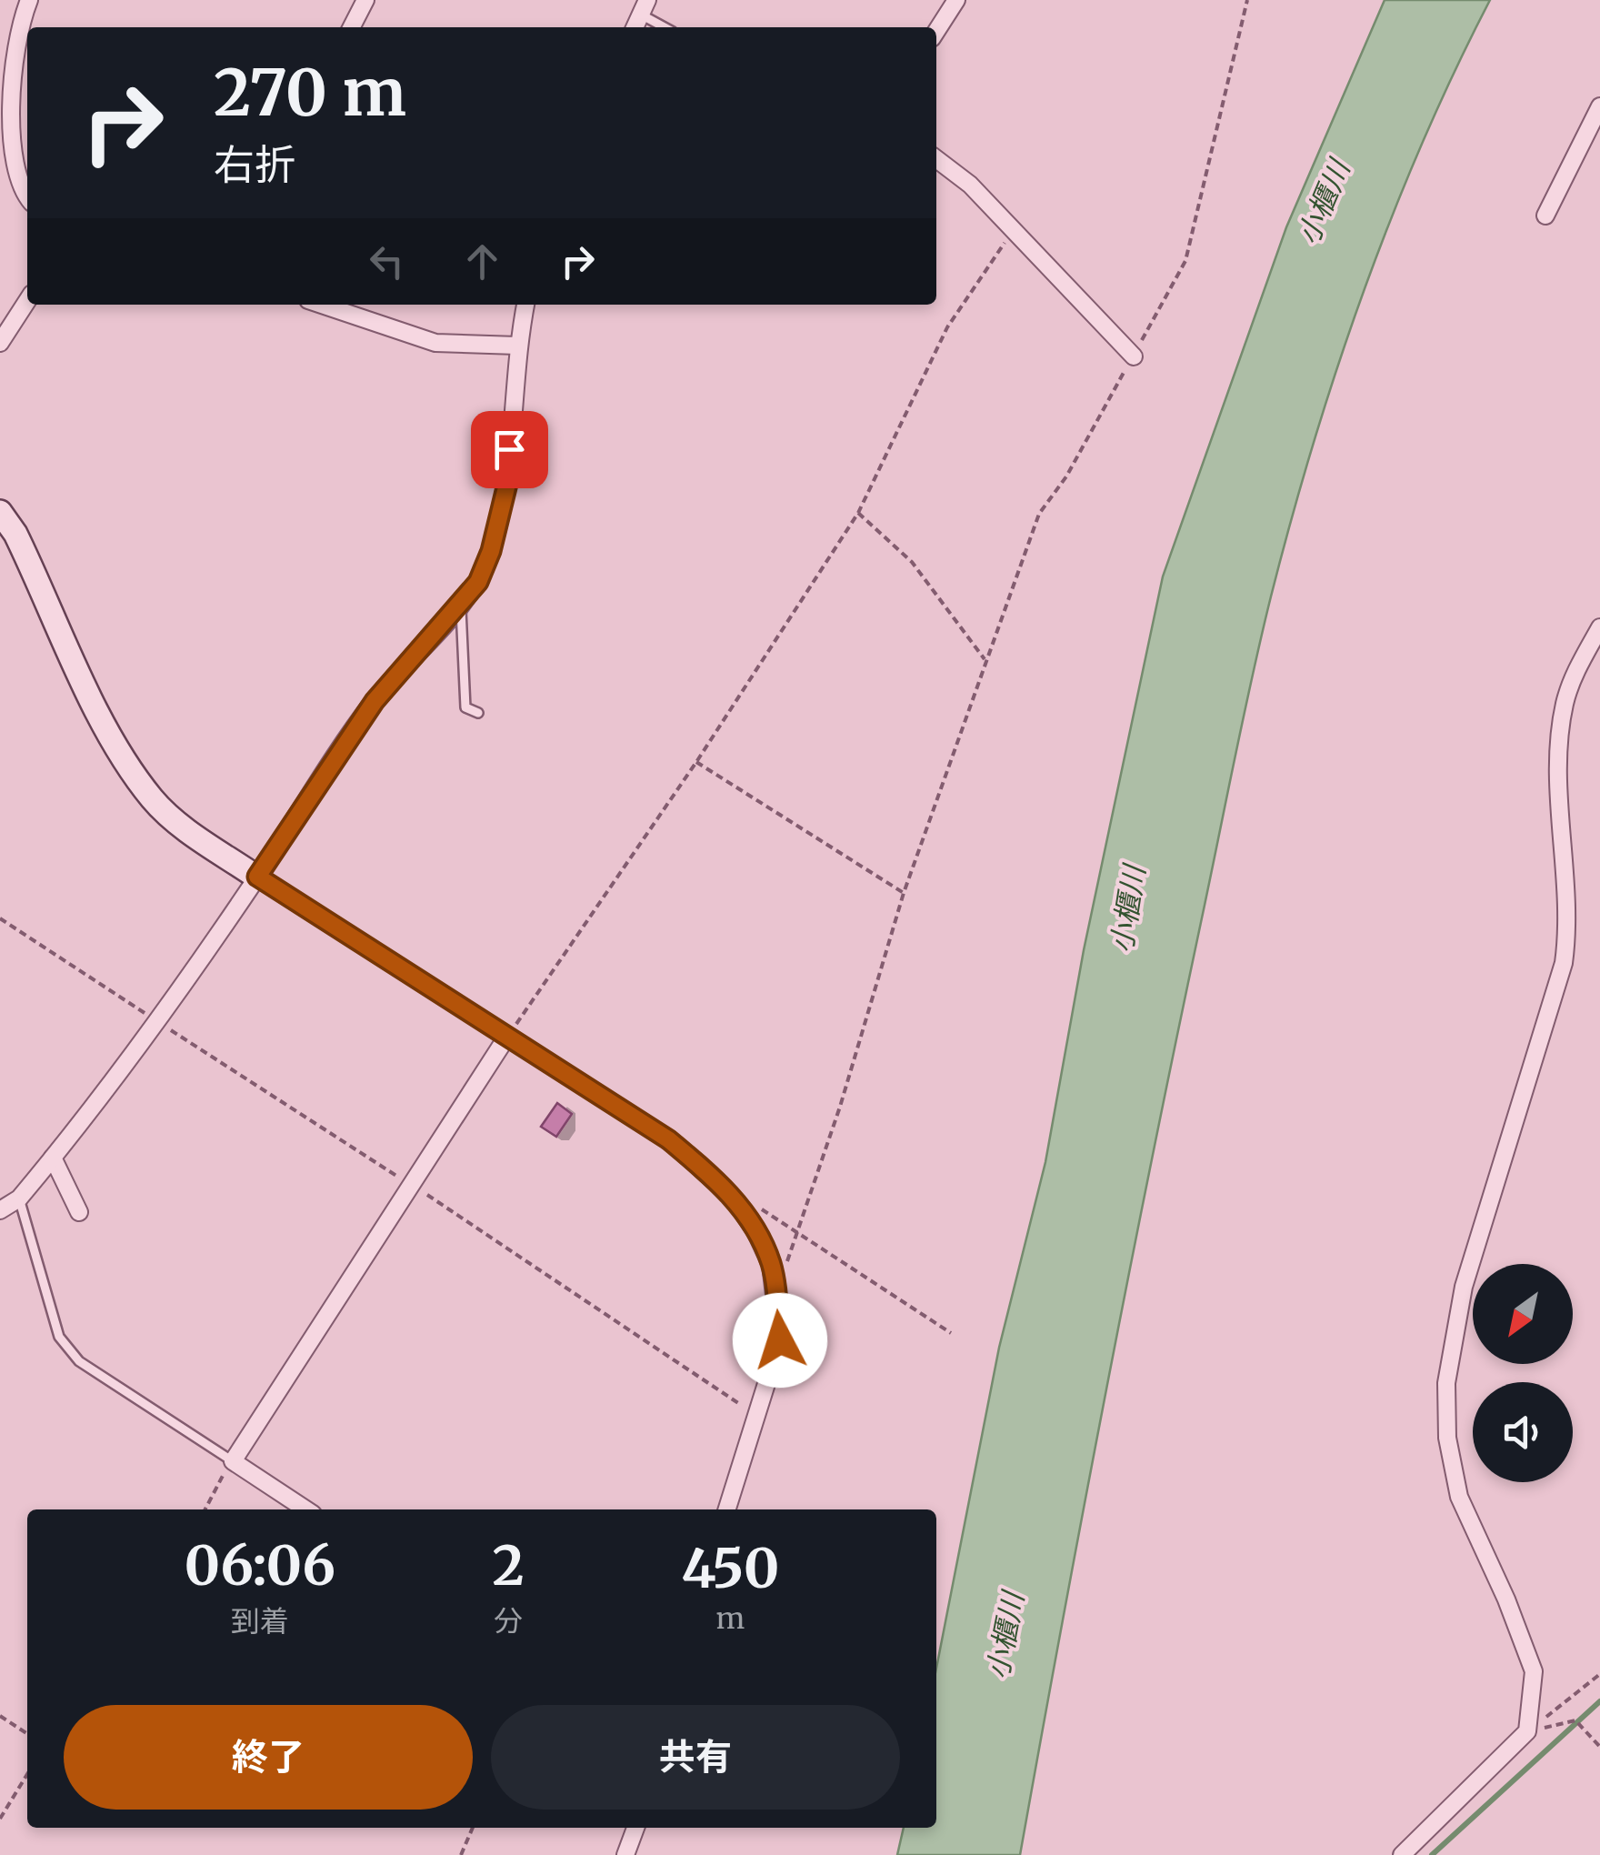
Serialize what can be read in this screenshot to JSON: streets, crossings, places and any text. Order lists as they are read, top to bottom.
{
  "water": ["小櫃川"],
  "north": "bottom left",
  "page": {
    "turn": ["270 m", "右折"],
    "eta": [
      "06:06",
      "到着",
      "2",
      "分",
      "450",
      "m"
    ],
    "buttons": ["終了", "共有"]
  }
}
